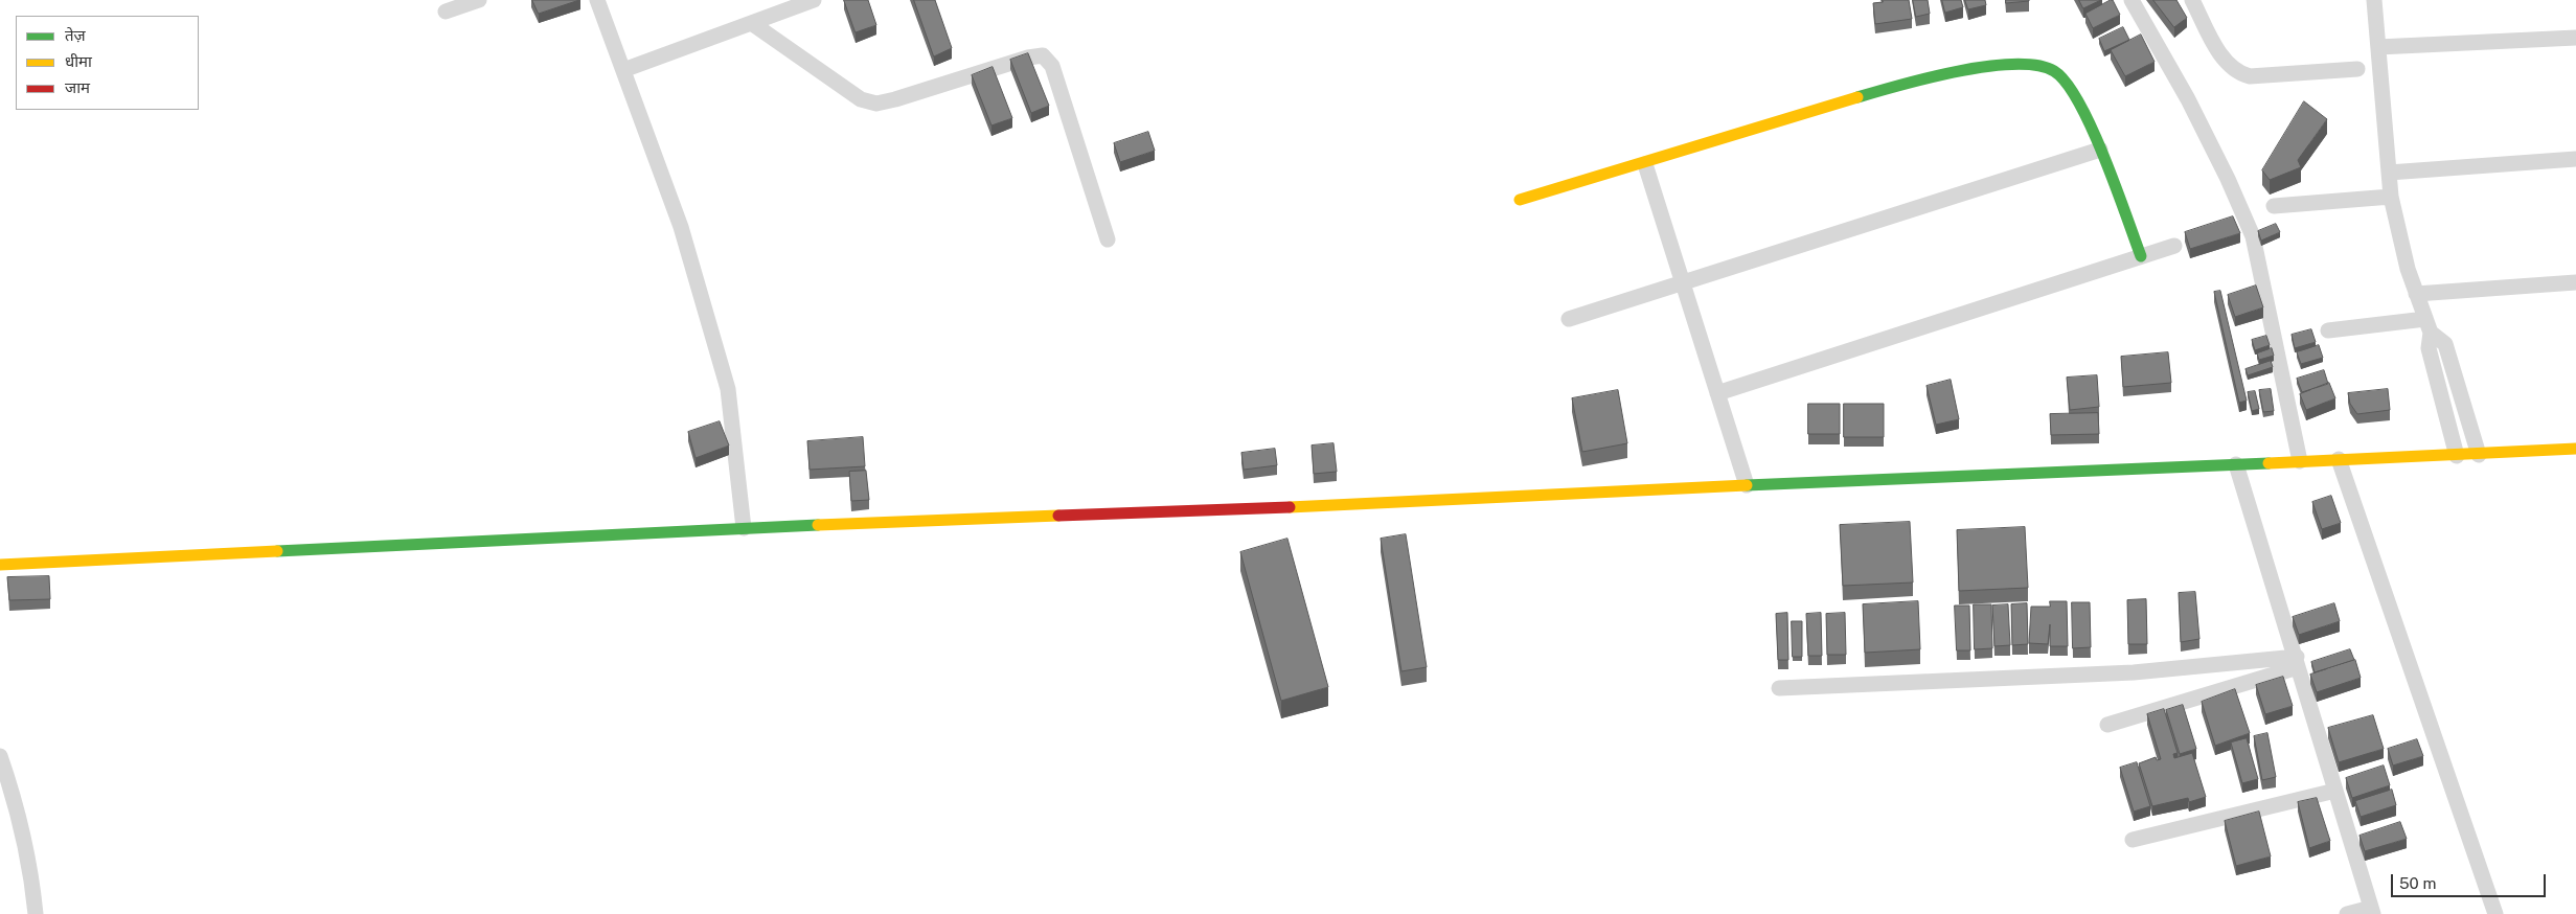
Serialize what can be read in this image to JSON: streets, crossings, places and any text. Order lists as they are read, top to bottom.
{
  "legend": ["तेज़", "धीमा", "जाम"],
  "scale_bar": "50 m"
}
